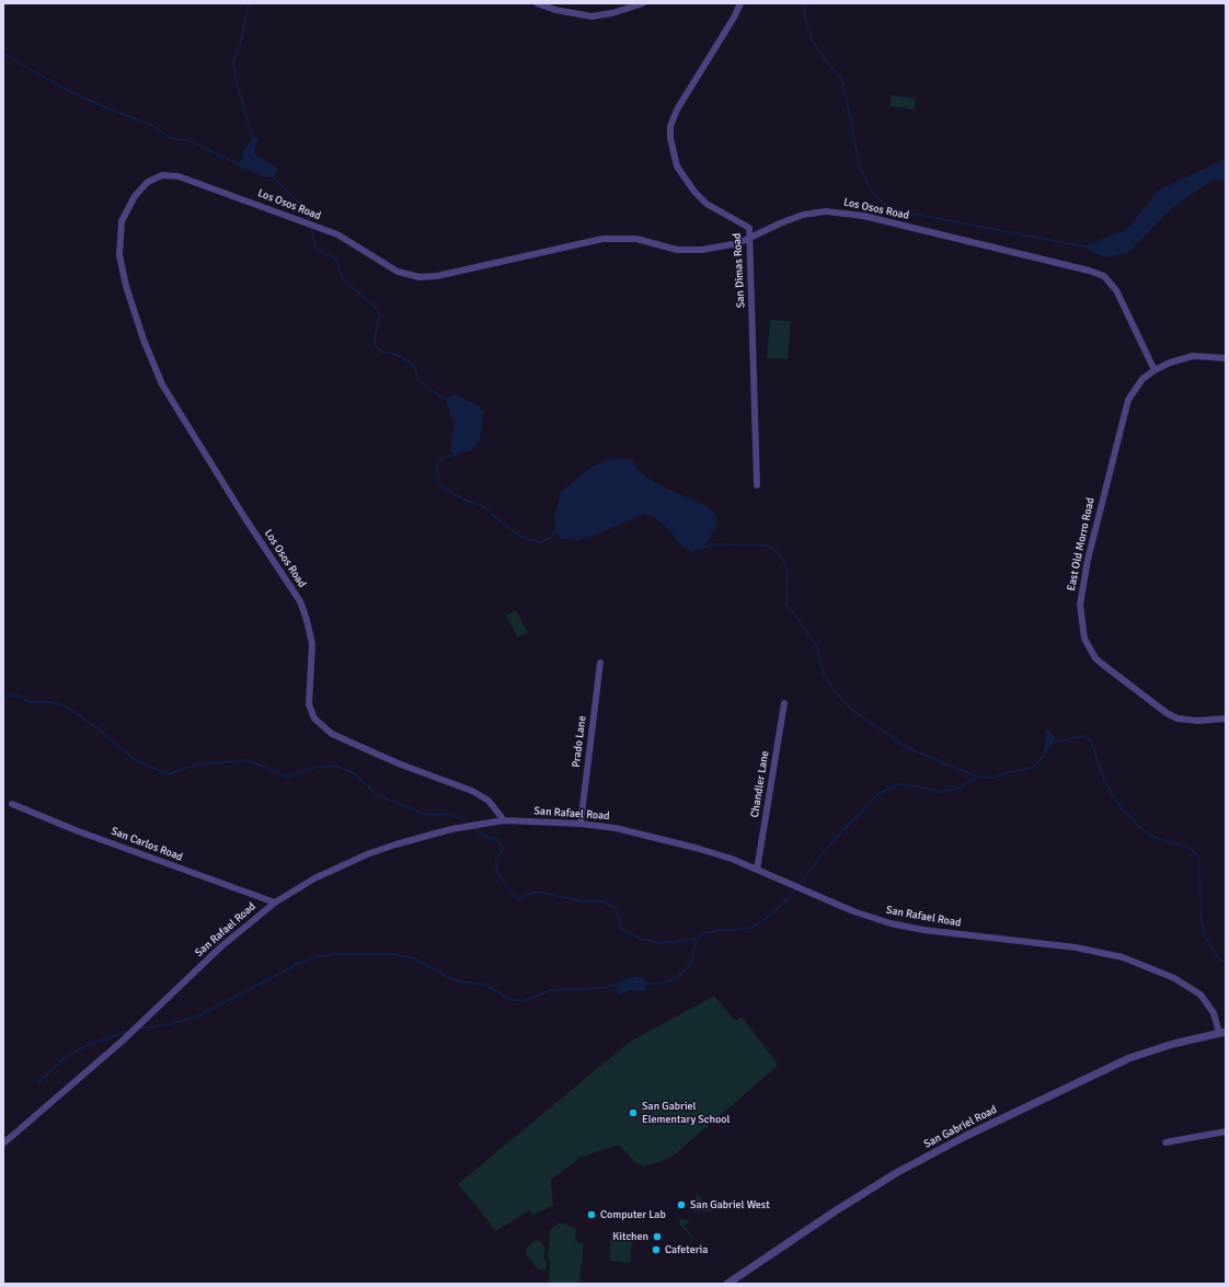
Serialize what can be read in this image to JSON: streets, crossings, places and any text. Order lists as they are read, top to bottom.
{
  "streets": {
    "street": [
      "Los Osos Road",
      "San Dimas Road",
      "East Old Morro Road",
      "Prado Lane",
      "Chandler Lane",
      "San Rafael Road",
      "San Carlos Road",
      "San Gabriel Road"
    ]
  },
  "crossings": [
    ["Los Osos Road", "San Dimas Road"],
    ["Los Osos Road", "East Old Morro Road"],
    ["Los Osos Road", "San Rafael Road"],
    ["Prado Lane", "San Rafael Road"],
    ["Chandler Lane", "San Rafael Road"],
    ["San Rafael Road", "San Carlos Road"],
    ["San Rafael Road", "San Gabriel Road"]
  ],
  "places": [
    "San Gabriel Elementary School",
    "San Gabriel West",
    "Computer Lab",
    "Kitchen",
    "Cafeteria"
  ]
}
